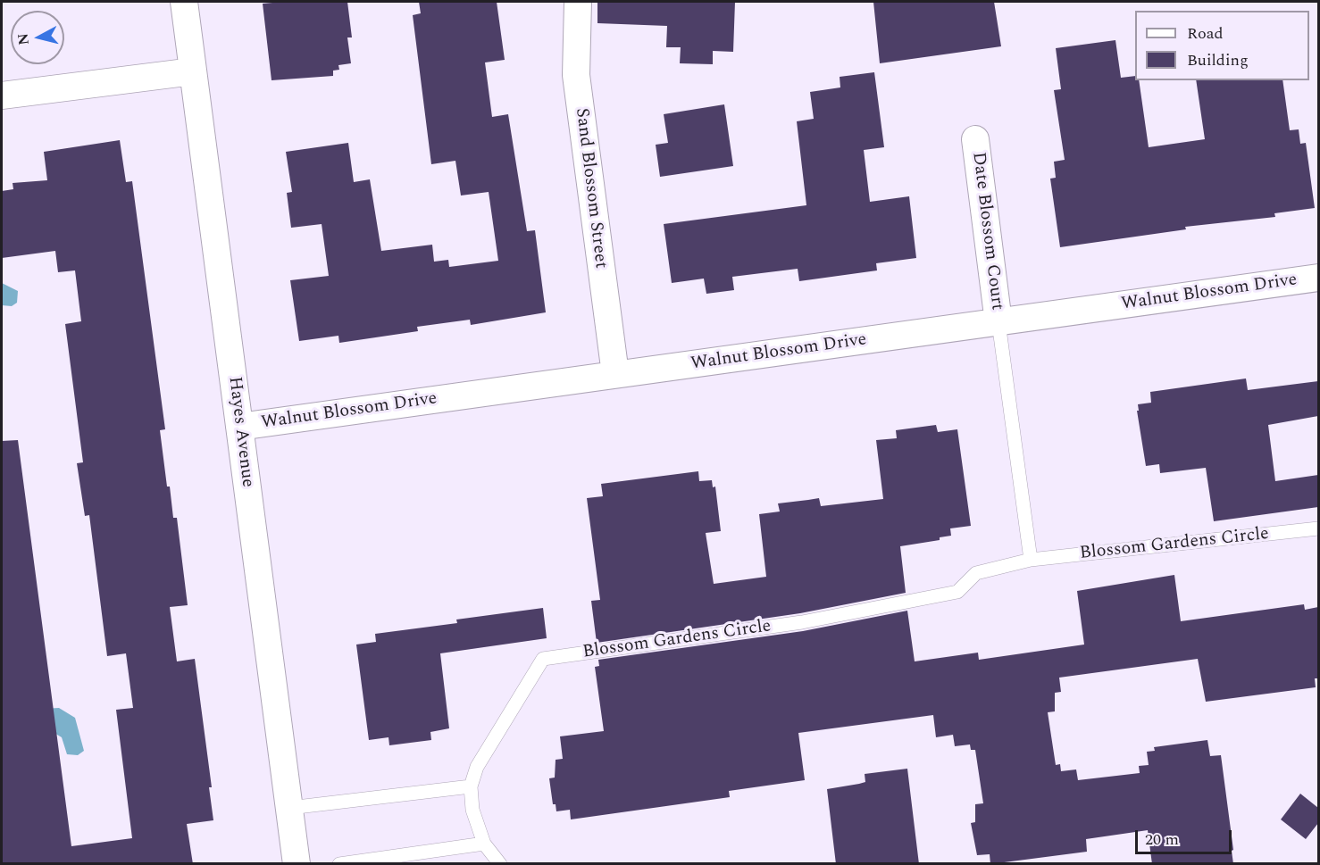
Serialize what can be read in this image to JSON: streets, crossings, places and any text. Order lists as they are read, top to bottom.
{
  "streets": {
    "street": [
      "Sand Blossom Street",
      "Date Blossom Court",
      "Walnut Blossom Drive",
      "Hayes Avenue"
    ],
    "lane": ["Blossom Gardens Circle"]
  },
  "crossings": [
    ["Sand Blossom Street", "Walnut Blossom Drive"],
    ["Date Blossom Court", "Walnut Blossom Drive"],
    ["Walnut Blossom Drive", "Hayes Avenue"]
  ],
  "legend": ["Road", "Building"],
  "scale_bar": "20 m",
  "north": "left"
}
